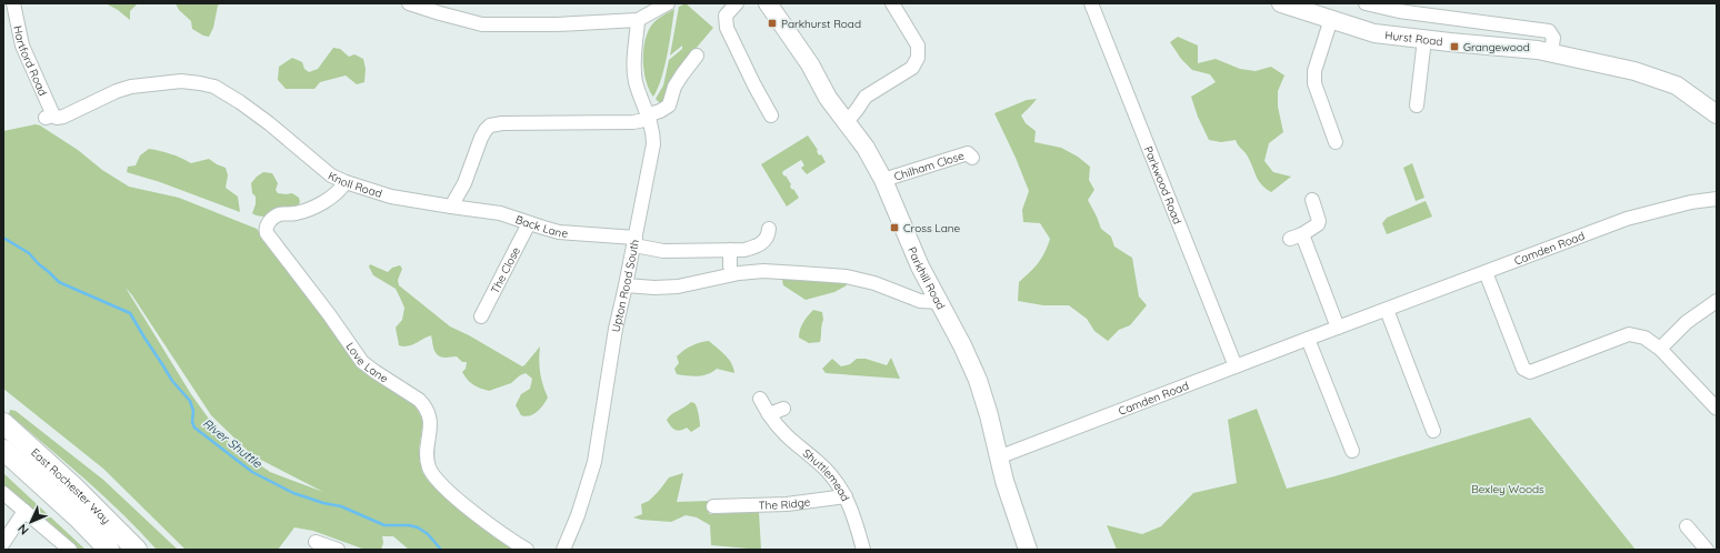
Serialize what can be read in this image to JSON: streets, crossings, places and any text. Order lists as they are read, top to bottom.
{
  "streets": {
    "highway": ["East Rochester Way"],
    "main road": ["Hurst Road", "Parkhill Road"],
    "street": [
      "Hartford Road",
      "Chilham Close",
      "Knoll Road",
      "Parkwood Road",
      "Back Lane",
      "Camden Road",
      "The Close",
      "Upton Road South",
      "Love Lane",
      "Shuttlemead",
      "The Ridge"
    ]
  },
  "crossings": [
    ["Hartford Road", "Knoll Road"],
    ["Chilham Close", "Parkhill Road"],
    ["Knoll Road", "Back Lane"],
    ["Knoll Road", "Love Lane"],
    ["Parkwood Road", "Camden Road"],
    ["Back Lane", "The Close"],
    ["Back Lane", "Upton Road South"],
    ["Camden Road", "Parkhill Road"],
    ["Shuttlemead", "The Ridge"]
  ],
  "water": ["River Shuttle"],
  "parks": ["Bexley Woods"],
  "places": {
    "transit": ["Parkhurst Road", "Grangewood", "Cross Lane"]
  },
  "north": "bottom left"
}
